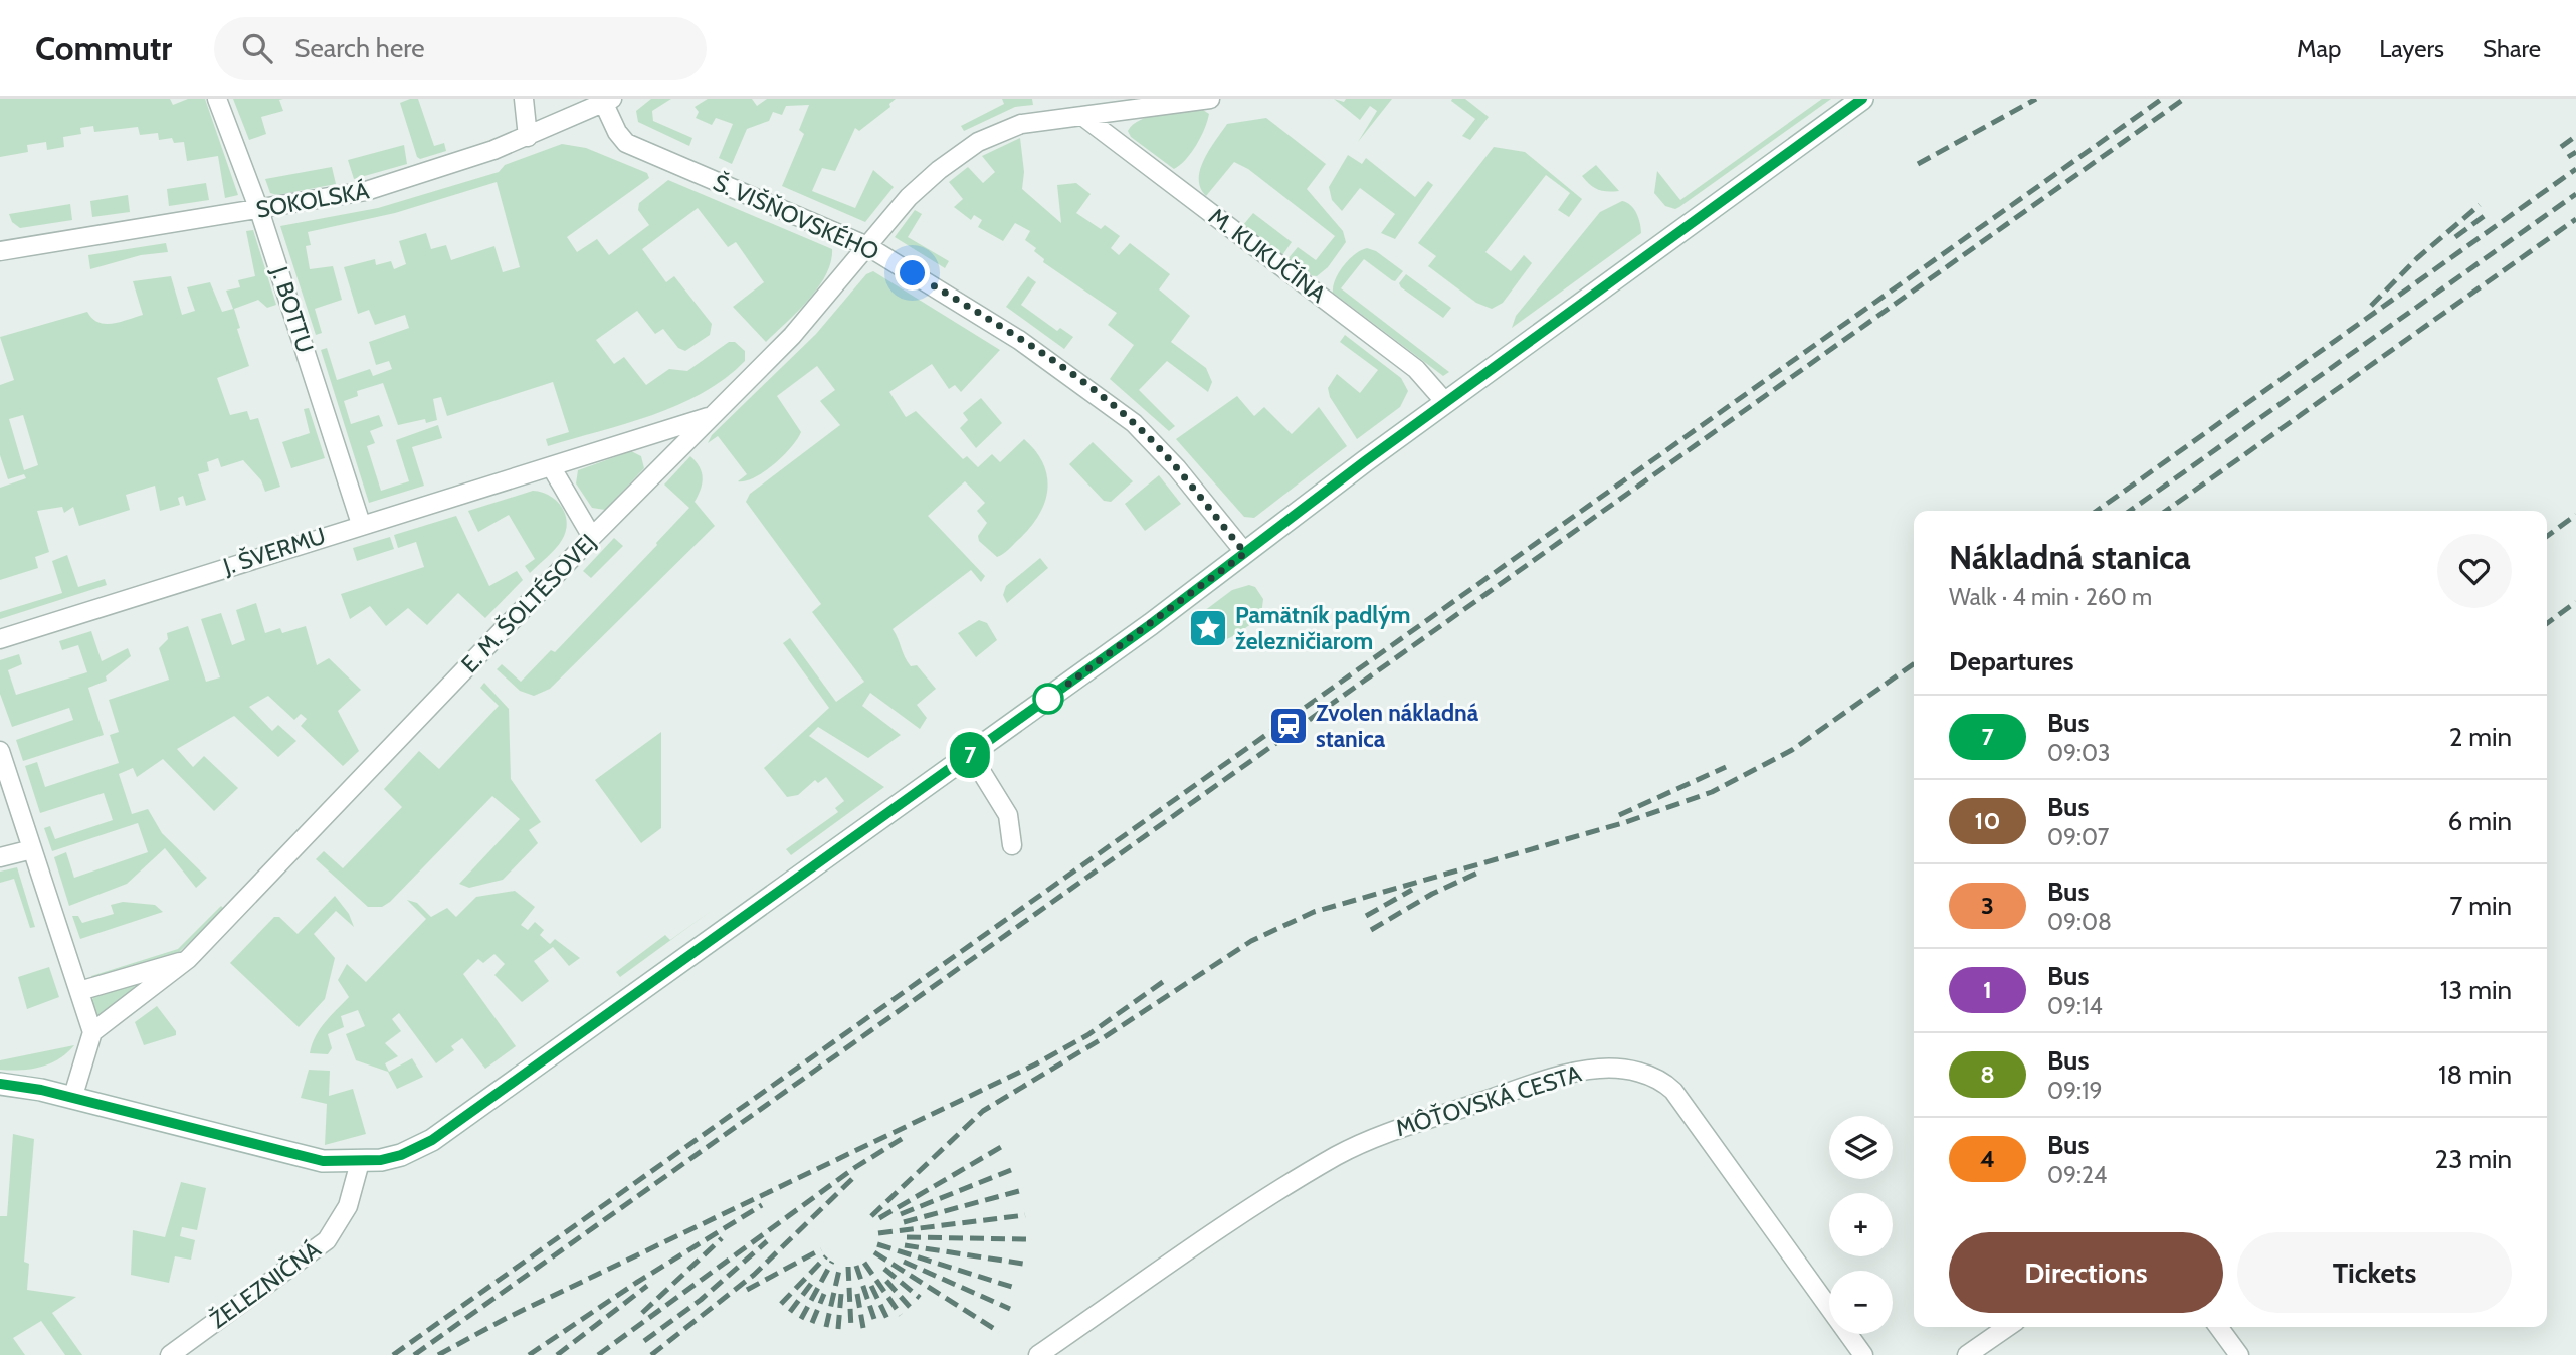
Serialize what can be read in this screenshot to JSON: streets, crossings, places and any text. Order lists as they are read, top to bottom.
{
  "streets": {
    "street": [
      "SOKOLSKÁ",
      "Š. VIŠŇOVSKÉHO",
      "M. KUKUČÍNA",
      "J. BOTTU",
      "J. ŠVERMU",
      "E. M. ŠOLTÉSOVEJ",
      "MÔŤOVSKÁ CESTA",
      "ŽELEZNIČNÁ"
    ]
  },
  "crossings": [
    ["SOKOLSKÁ", "Š. VIŠŇOVSKÉHO"],
    ["SOKOLSKÁ", "J. BOTTU"],
    ["Š. VIŠŇOVSKÉHO", "E. M. ŠOLTÉSOVEJ"],
    ["M. KUKUČÍNA", "E. M. ŠOLTÉSOVEJ"],
    ["J. BOTTU", "J. ŠVERMU"],
    ["J. ŠVERMU", "E. M. ŠOLTÉSOVEJ"]
  ],
  "places": {
    "place": ["Pamätník padlým železničiarom"],
    "station": ["Zvolen nákladná stanica"]
  },
  "lines": ["bus line 7"],
  "page": {
    "header": "Commutr",
    "search": "Search here",
    "nav": ["Map", "Layers", "Share"],
    "on_map": "7",
    "heading": [
      ["Nákladná stanica", "Walk · 4 min · 260 m"],
      "Departures"
    ],
    "list": [
      {
        "mark": "7",
        "name": "Bus",
        "note": "09:03",
        "value": "2 min"
      },
      {
        "mark": "10",
        "name": "Bus",
        "note": "09:07",
        "value": "6 min"
      },
      {
        "mark": "3",
        "name": "Bus",
        "note": "09:08",
        "value": "7 min"
      },
      {
        "mark": "1",
        "name": "Bus",
        "note": "09:14",
        "value": "13 min"
      },
      {
        "mark": "8",
        "name": "Bus",
        "note": "09:19",
        "value": "18 min"
      },
      {
        "mark": "4",
        "name": "Bus",
        "note": "09:24",
        "value": "23 min"
      }
    ],
    "map_buttons": ["+", "−"],
    "buttons": ["Directions", "Tickets"]
  }
}
